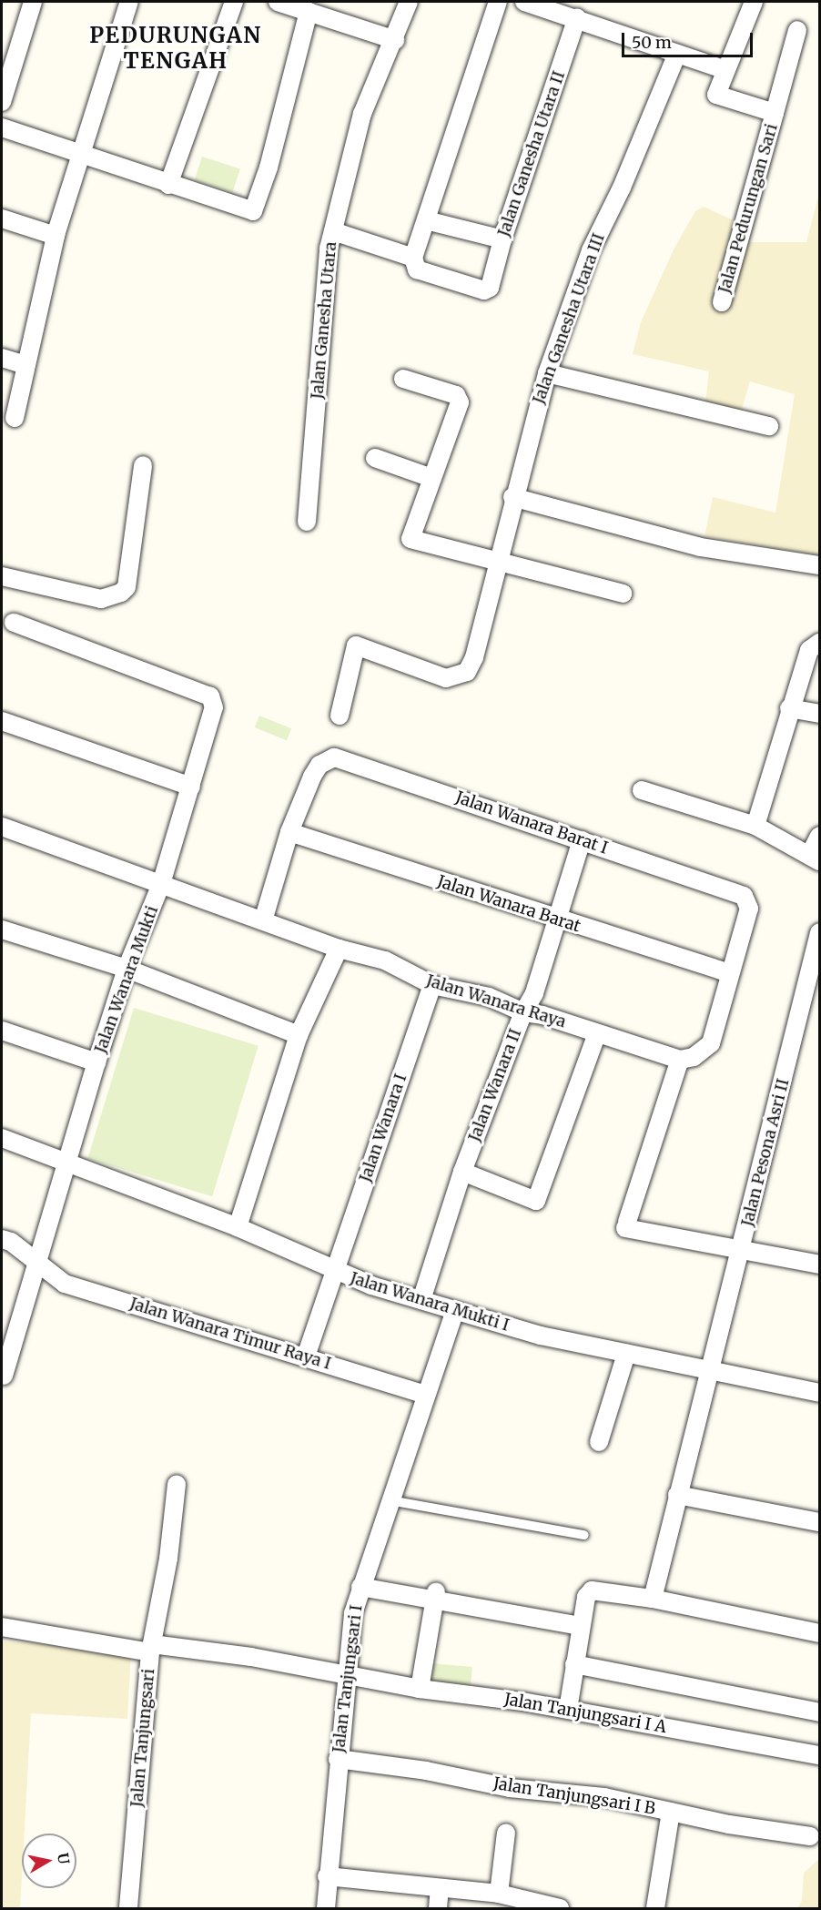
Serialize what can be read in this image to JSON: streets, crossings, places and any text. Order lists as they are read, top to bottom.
{
  "streets": {
    "street": [
      "Jalan Ganesha Utara II",
      "Jalan Pedurungan Sari",
      "Jalan Ganesha Utara III",
      "Jalan Ganesha Utara",
      "Jalan Wanara Barat I",
      "Jalan Wanara Barat",
      "Jalan Wanara Mukti",
      "Jalan Wanara Raya",
      "Jalan Wanara II",
      "Jalan Wanara I",
      "Jalan Pesona Asri II",
      "Jalan Wanara Mukti I",
      "Jalan Wanara Timur Raya I",
      "Jalan Tanjungsari I",
      "Jalan Tanjungsari I A",
      "Jalan Tanjungsari",
      "Jalan Tanjungsari I B"
    ]
  },
  "crossings": [
    ["Jalan Wanara Barat I", "Jalan Wanara Barat"],
    ["Jalan Wanara Barat I", "Jalan Wanara II"],
    ["Jalan Wanara Barat", "Jalan Wanara II"],
    ["Jalan Wanara Mukti", "Jalan Wanara Raya"],
    ["Jalan Wanara Mukti", "Jalan Wanara Mukti I"],
    ["Jalan Wanara Mukti", "Jalan Wanara Timur Raya I"],
    ["Jalan Wanara Raya", "Jalan Wanara II"],
    ["Jalan Wanara Raya", "Jalan Wanara I"],
    ["Jalan Wanara II", "Jalan Wanara Mukti I"],
    ["Jalan Wanara I", "Jalan Wanara Mukti I"],
    ["Jalan Wanara I", "Jalan Wanara Timur Raya I"],
    ["Jalan Pesona Asri II", "Jalan Wanara Mukti I"],
    ["Jalan Wanara Mukti I", "Jalan Tanjungsari I"],
    ["Jalan Wanara Timur Raya I", "Jalan Tanjungsari I"],
    ["Jalan Tanjungsari I", "Jalan Tanjungsari I A"],
    ["Jalan Tanjungsari I", "Jalan Tanjungsari"],
    ["Jalan Tanjungsari I", "Jalan Tanjungsari I B"],
    ["Jalan Tanjungsari I A", "Jalan Tanjungsari"]
  ],
  "districts": ["PEDURUNGAN TENGAH"],
  "scale_bar": "50 m",
  "north": "right"
}
